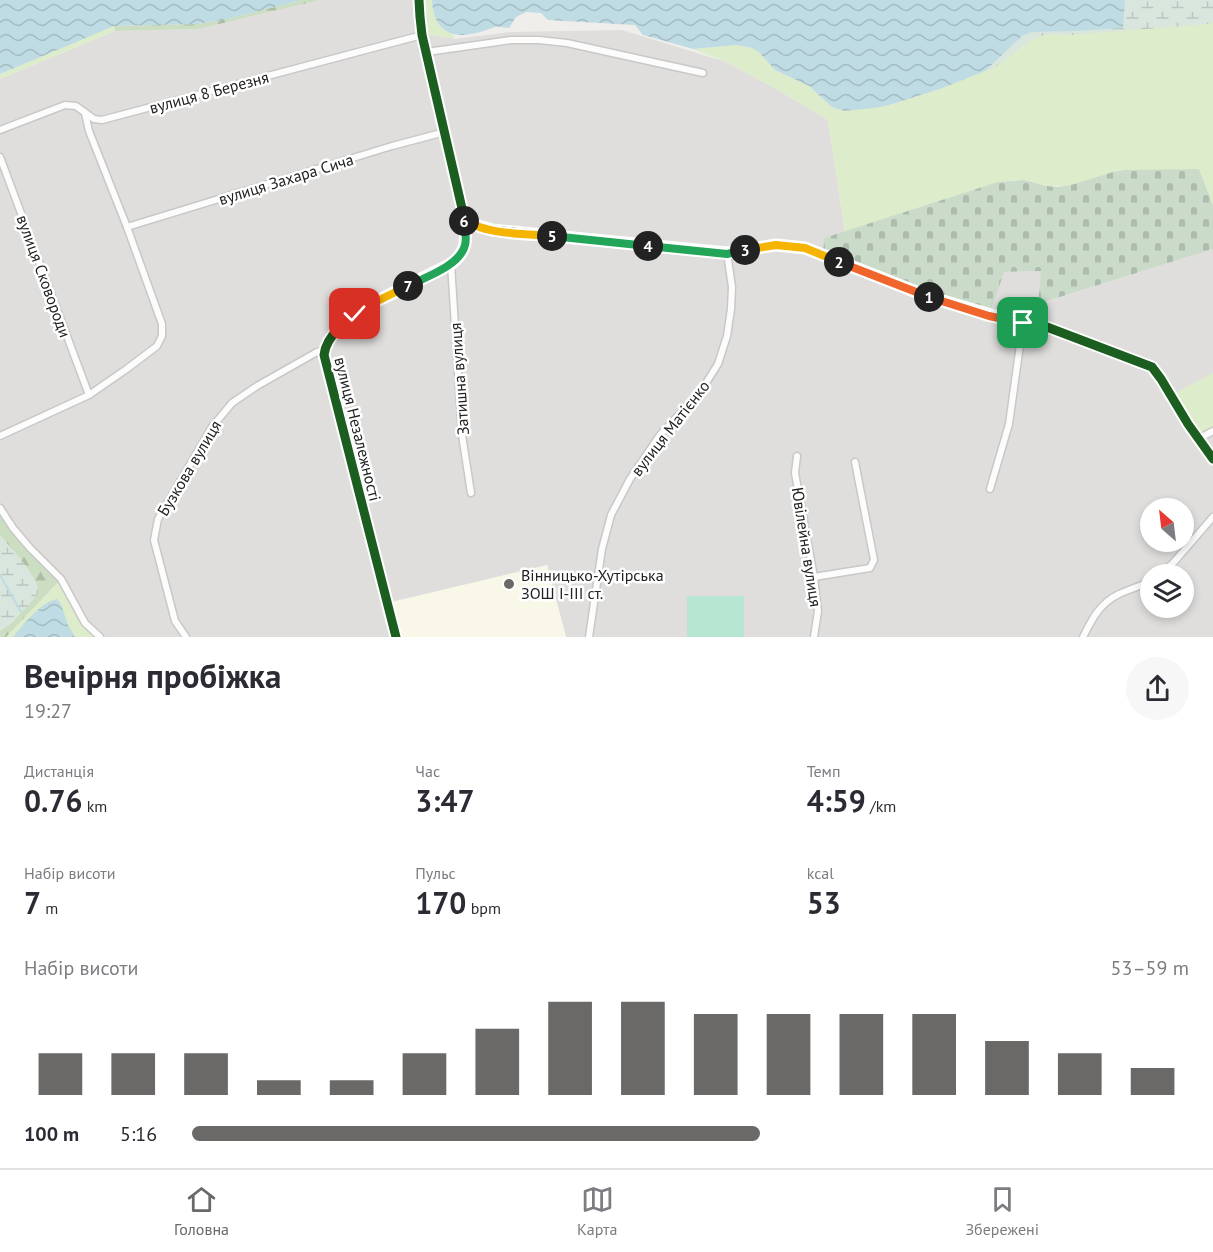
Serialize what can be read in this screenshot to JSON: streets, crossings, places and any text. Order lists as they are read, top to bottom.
{
  "streets": {
    "street": [
      "вулиця 8 Березня",
      "вулиця Захара Сича",
      "вулиця Сковороди",
      "Затишна вулиця",
      "вулиця Матієнко",
      "вулиця Незалежності",
      "Бузкова вулиця",
      "Ювілейна вулиця"
    ]
  },
  "crossings": [
    ["Затишна вулиця", "вулиця Незалежності"],
    ["вулиця Незалежності", "Бузкова вулиця"]
  ],
  "places": ["Вінницько-Хутірська ЗОШ І-ІІІ ст."],
  "north": "top left",
  "page": {
    "pins": [
      "6",
      "5",
      "4",
      "3",
      "2",
      "7",
      "1"
    ],
    "heading": ["Вечірня пробіжка", "19:27"],
    "stats": [
      ["Дистанція", "0.76 km"],
      ["Час", "3:47"],
      ["Темп", "4:59 /km"],
      ["Набір висоти", "7 m"],
      ["Пульс", "170 bpm"],
      ["kcal", "53"]
    ],
    "chart": ["Набір висоти", "53–59 m"],
    "list": [
      {
        "name": "100 m",
        "note": "5:16"
      }
    ],
    "tabs": ["Головна", "Карта", "Збережені"]
  }
}
